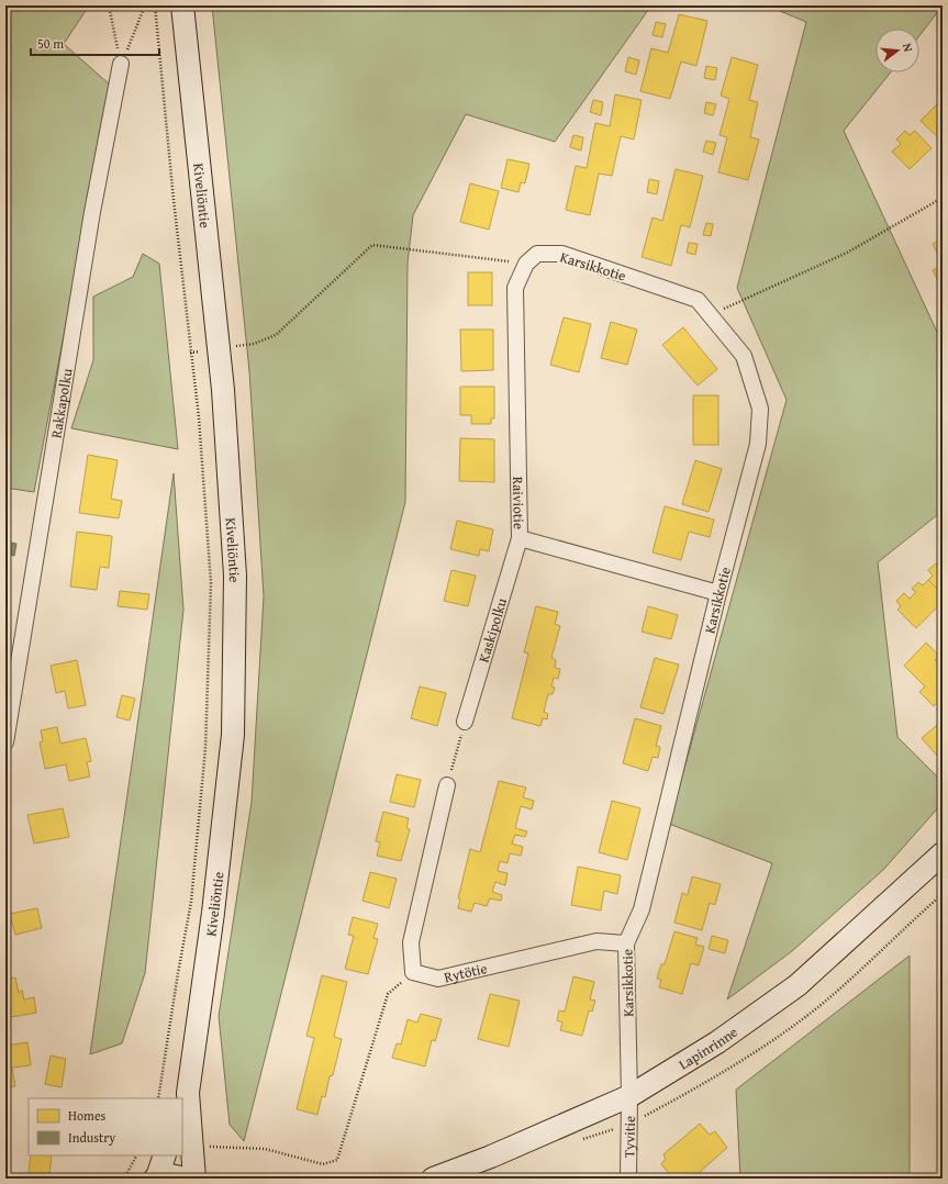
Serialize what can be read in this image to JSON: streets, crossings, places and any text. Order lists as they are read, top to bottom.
{
  "streets": {
    "street": [
      "Kiveliöntie",
      "Karsikkotie",
      "Rakkapolku",
      "Raiviotie",
      "Kaskipolku",
      "Rytötie",
      "Lapinrinne",
      "Tyvitie"
    ]
  },
  "crossings": [
    ["Karsikkotie", "Raiviotie"],
    ["Karsikkotie", "Rytötie"],
    ["Karsikkotie", "Lapinrinne"],
    ["Karsikkotie", "Tyvitie"],
    ["Raiviotie", "Kaskipolku"],
    ["Lapinrinne", "Tyvitie"]
  ],
  "legend": ["Homes", "Industry"],
  "scale_bar": "50 m",
  "north": "right"
}
